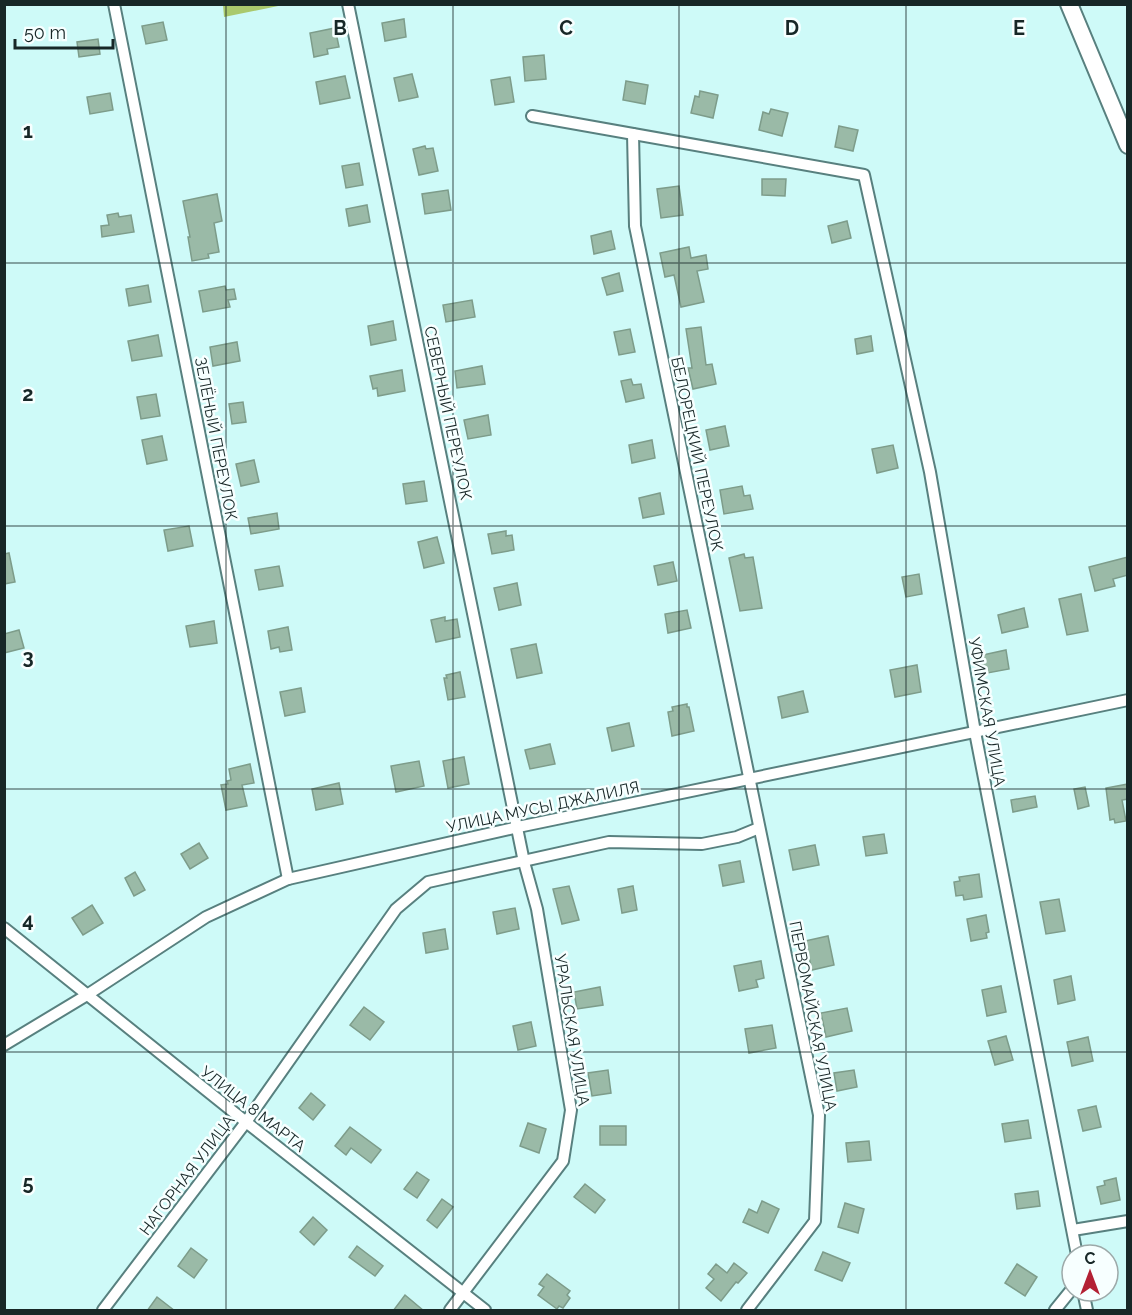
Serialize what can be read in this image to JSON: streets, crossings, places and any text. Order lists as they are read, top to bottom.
{
  "streets": {
    "street": [
      "СЕВЕРНЫЙ ПЕРЕУЛОК",
      "ЗЕЛЁНЫЙ ПЕРЕУЛОК",
      "БЕЛОРЕЦКИЙ ПЕРЕУЛОК",
      "УФИМСКАЯ УЛИЦА",
      "УЛИЦА МУСЫ ДЖАЛИЛЯ",
      "ПЕРВОМАЙСКАЯ УЛИЦА",
      "УРАЛЬСКАЯ УЛИЦА",
      "УЛИЦА 8 МАРТА",
      "НАГОРНАЯ УЛИЦА"
    ]
  },
  "crossings": [
    ["СЕВЕРНЫЙ ПЕРЕУЛОК", "УЛИЦА МУСЫ ДЖАЛИЛЯ"],
    ["СЕВЕРНЫЙ ПЕРЕУЛОК", "УРАЛЬСКАЯ УЛИЦА"],
    ["ЗЕЛЁНЫЙ ПЕРЕУЛОК", "УЛИЦА МУСЫ ДЖАЛИЛЯ"],
    ["БЕЛОРЕЦКИЙ ПЕРЕУЛОК", "УФИМСКАЯ УЛИЦА"],
    ["БЕЛОРЕЦКИЙ ПЕРЕУЛОК", "УЛИЦА МУСЫ ДЖАЛИЛЯ"],
    ["БЕЛОРЕЦКИЙ ПЕРЕУЛОК", "ПЕРВОМАЙСКАЯ УЛИЦА"],
    ["УФИМСКАЯ УЛИЦА", "УЛИЦА МУСЫ ДЖАЛИЛЯ"],
    ["УЛИЦА МУСЫ ДЖАЛИЛЯ", "ПЕРВОМАЙСКАЯ УЛИЦА"],
    ["УЛИЦА МУСЫ ДЖАЛИЛЯ", "УРАЛЬСКАЯ УЛИЦА"],
    ["УЛИЦА МУСЫ ДЖАЛИЛЯ", "УЛИЦА 8 МАРТА"],
    ["ПЕРВОМАЙСКАЯ УЛИЦА", "НАГОРНАЯ УЛИЦА"],
    ["УРАЛЬСКАЯ УЛИЦА", "УЛИЦА 8 МАРТА"],
    ["УРАЛЬСКАЯ УЛИЦА", "НАГОРНАЯ УЛИЦА"],
    ["УЛИЦА 8 МАРТА", "НАГОРНАЯ УЛИЦА"]
  ],
  "scale_bar": "50 m",
  "north": "top",
  "grid": {
    "columns": [
      "B",
      "C",
      "D",
      "E"
    ],
    "rows": [
      "1",
      "2",
      "3",
      "4",
      "5"
    ]
  }
}
